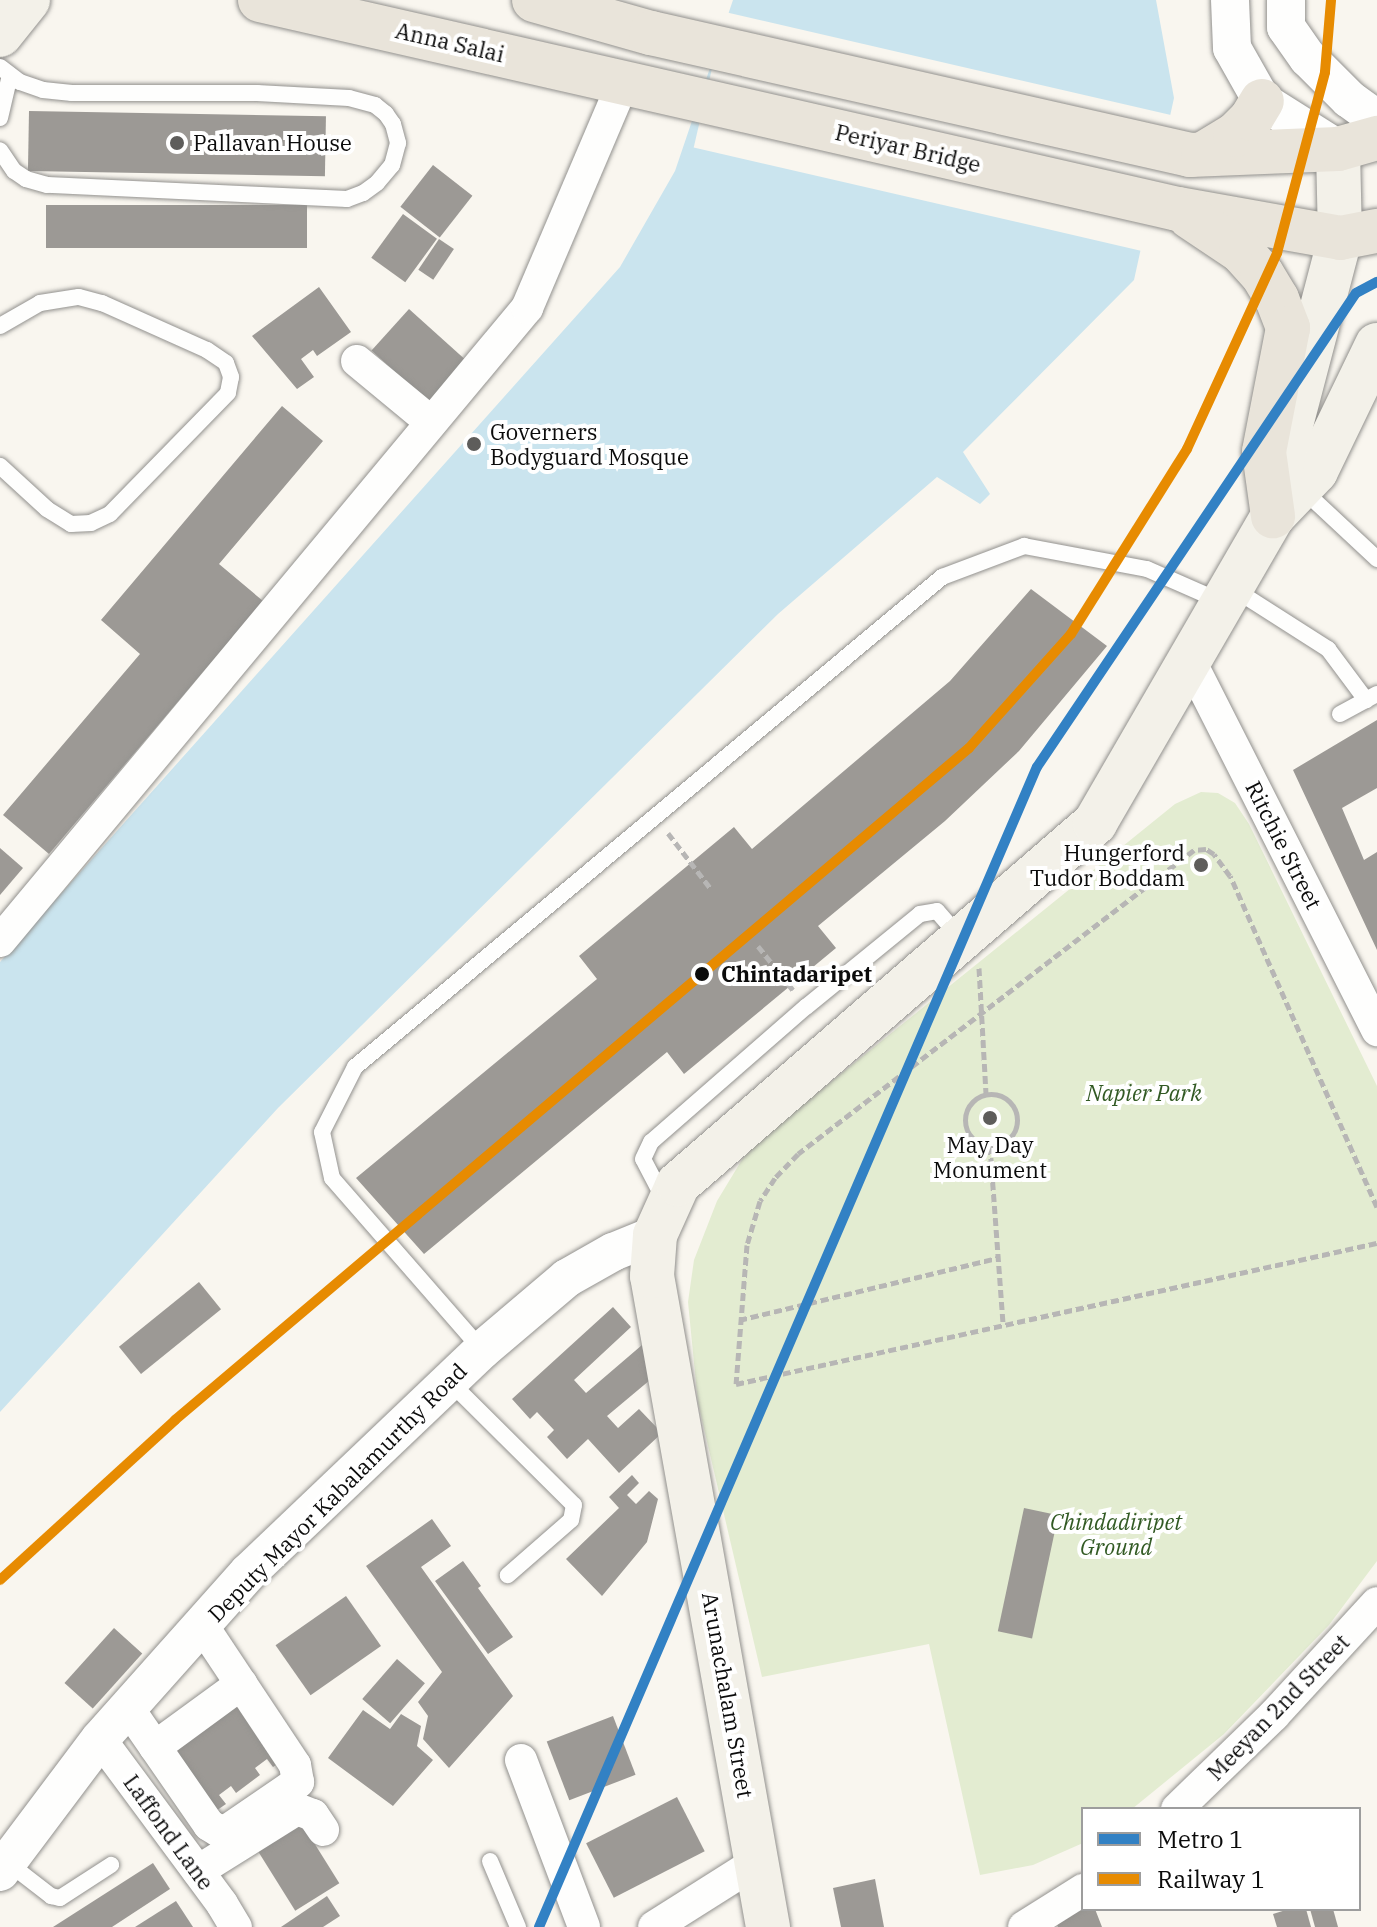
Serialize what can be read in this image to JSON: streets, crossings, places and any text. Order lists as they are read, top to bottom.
{
  "streets": {
    "main road": [
      "Anna Salai",
      "Periyar Bridge",
      "Deputy Mayor Kabalamurthy Road",
      "Arunachalam Street"
    ],
    "street": ["Ritchie Street", "Meeyan 2nd Street", "Laffond Lane"]
  },
  "crossings": [
    ["Anna Salai", "Periyar Bridge"],
    ["Periyar Bridge", "Deputy Mayor Kabalamurthy Road"],
    ["Ritchie Street", "Deputy Mayor Kabalamurthy Road"],
    ["Deputy Mayor Kabalamurthy Road", "Arunachalam Street"],
    ["Deputy Mayor Kabalamurthy Road", "Laffond Lane"]
  ],
  "parks": ["Napier Park", "Chindadiripet Ground"],
  "places": [
    "Pallavan House",
    "Governers Bodyguard Mosque",
    "Hungerford Tudor Boddam",
    "Chintadaripet",
    "May Day Monument"
  ],
  "lines": ["rail line 1", "metro line 1"],
  "legend": ["Metro 1", "Railway 1"]
}
